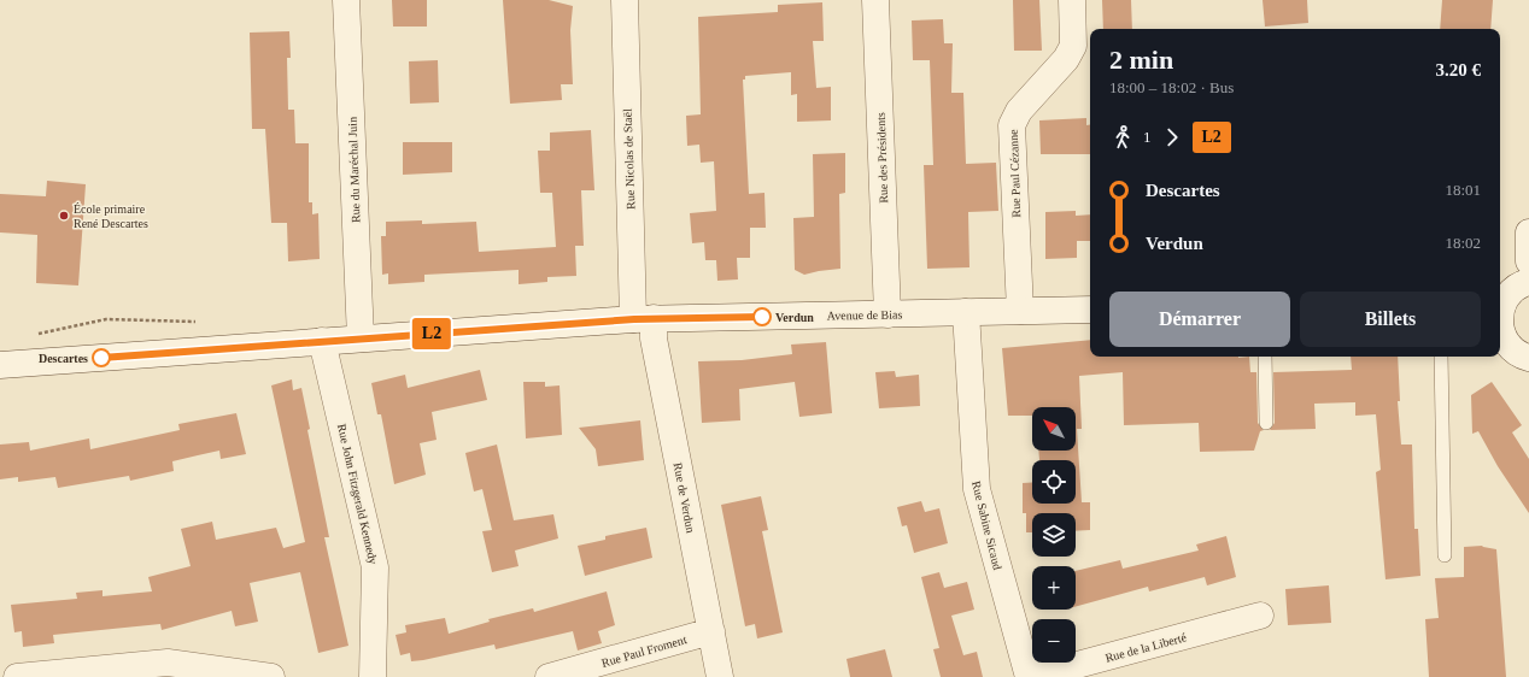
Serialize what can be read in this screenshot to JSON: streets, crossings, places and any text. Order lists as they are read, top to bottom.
{
  "streets": {
    "street": [
      "Rue des Présidents",
      "Rue Nicolas de Staël",
      "Rue du Maréchal Juin",
      "Rue Paul Cézanne",
      "Avenue de Bias",
      "Rue John Fitzgerald Kennedy",
      "Rue de Verdun",
      "Rue Sabine Sicaud",
      "Rue de la Liberté",
      "Rue Paul Froment"
    ]
  },
  "crossings": [
    ["Rue des Présidents", "Avenue de Bias"],
    ["Rue Nicolas de Staël", "Avenue de Bias"],
    ["Rue Nicolas de Staël", "Rue de Verdun"],
    ["Rue du Maréchal Juin", "Avenue de Bias"],
    ["Rue Paul Cézanne", "Avenue de Bias"],
    ["Avenue de Bias", "Rue John Fitzgerald Kennedy"],
    ["Avenue de Bias", "Rue de Verdun"],
    ["Avenue de Bias", "Rue Sabine Sicaud"],
    ["Rue de Verdun", "Rue Paul Froment"],
    ["Rue Sabine Sicaud", "Rue de la Liberté"]
  ],
  "places": ["École primaire René Descartes", "Verdun", "Descartes"],
  "lines": ["bus line L2"],
  "north": "top left",
  "page": {
    "on_map": "L2",
    "heading": ["2 min", "18:00 – 18:02 · Bus", "3.20 €"],
    "legs": ["1", "L2"],
    "list": [
      {
        "name": "Descartes",
        "value": "18:01"
      },
      {
        "name": "Verdun",
        "value": "18:02"
      }
    ],
    "buttons": ["Démarrer", "Billets"],
    "map_buttons": ["+", "−"]
  }
}
